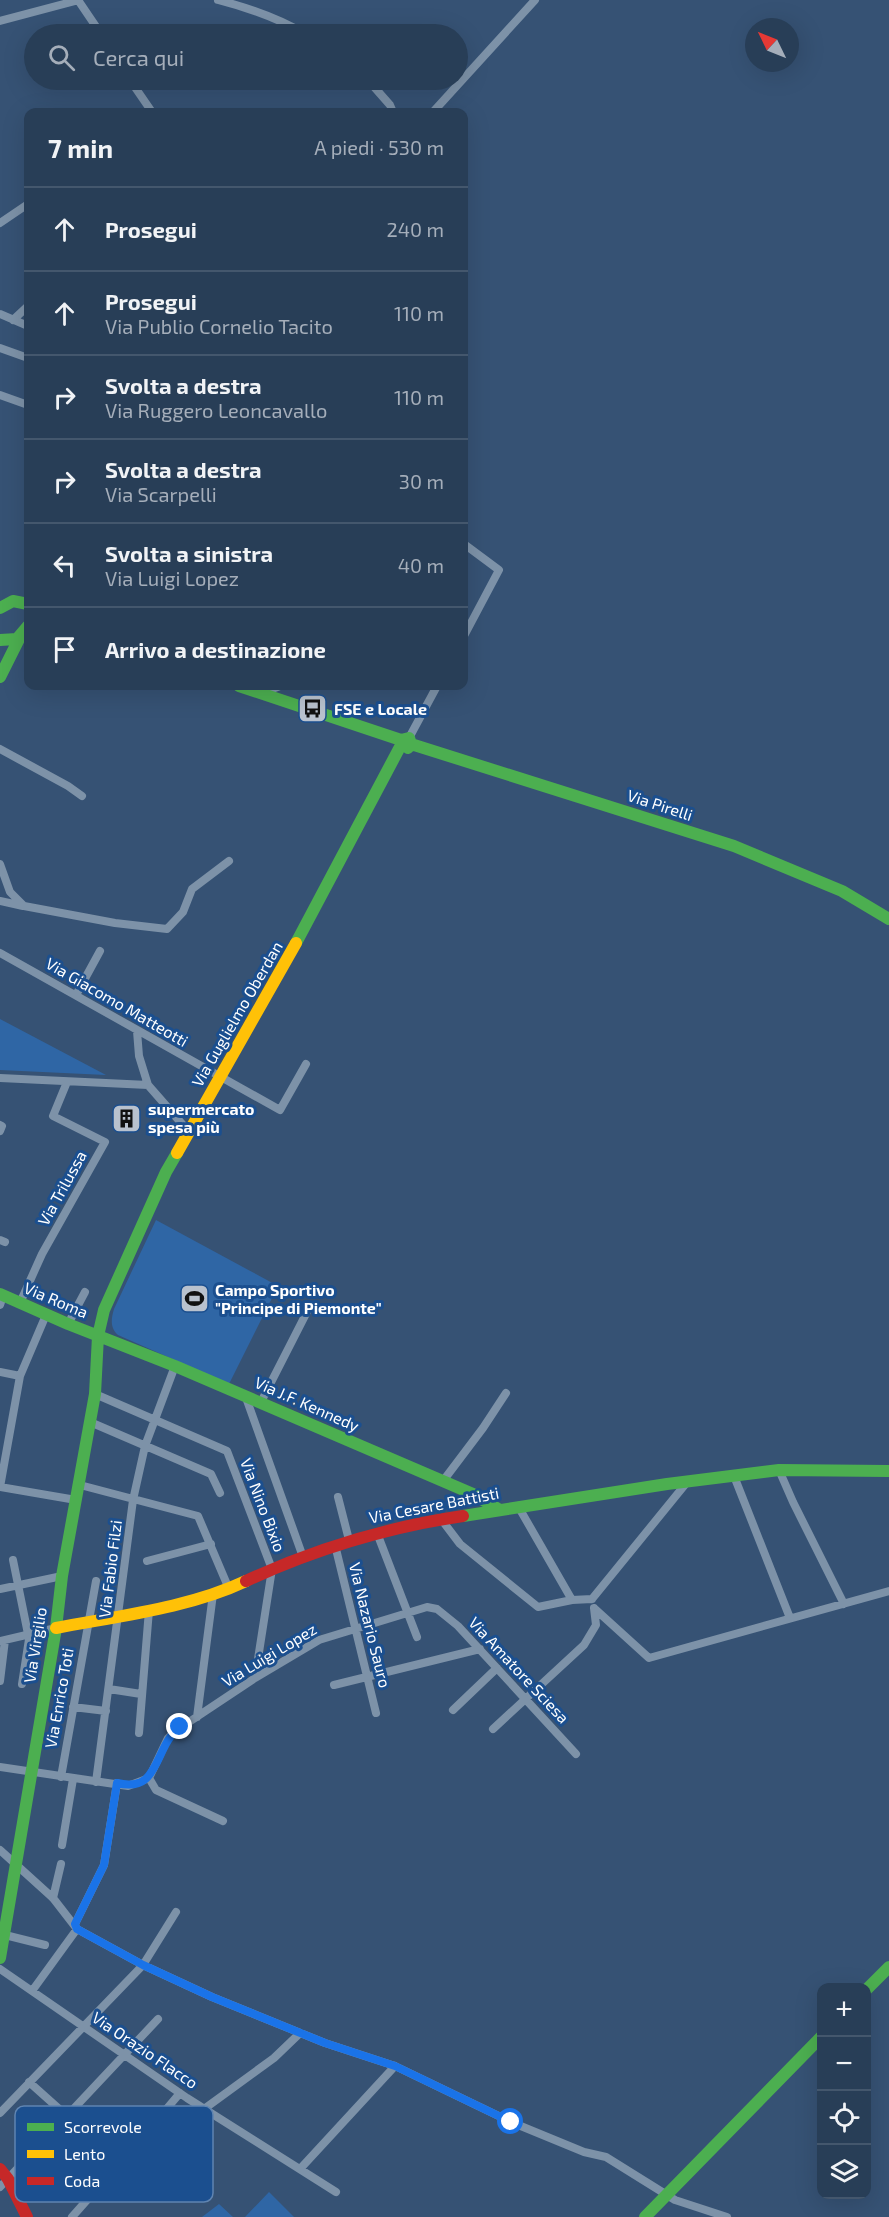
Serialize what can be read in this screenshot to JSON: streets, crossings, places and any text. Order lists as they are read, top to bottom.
{
  "streets": {
    "street": [
      "Via Pirelli",
      "Via Giacomo Matteotti",
      "Via Guglielmo Oberdan",
      "Via Trilussa",
      "Via Roma",
      "Via J.F. Kennedy",
      "Via Nino Bixio",
      "Via Cesare Battisti",
      "Via Fabio Filzi",
      "Via Nazario Sauro",
      "Via Virgilio",
      "Via Luigi Lopez",
      "Via Amatore Sciesa",
      "Via Enrico Toti",
      "Via Orazio Flacco"
    ]
  },
  "crossings": [
    ["Via Pirelli", "Via Guglielmo Oberdan"],
    ["Via Giacomo Matteotti", "Via Guglielmo Oberdan"],
    ["Via Guglielmo Oberdan", "Via Roma"],
    ["Via Guglielmo Oberdan", "Via J.F. Kennedy"],
    ["Via Guglielmo Oberdan", "Via Virgilio"],
    ["Via Trilussa", "Via Roma"],
    ["Via Roma", "Via J.F. Kennedy"],
    ["Via Roma", "Via Virgilio"],
    ["Via J.F. Kennedy", "Via Cesare Battisti"],
    ["Via J.F. Kennedy", "Via Fabio Filzi"],
    ["Via J.F. Kennedy", "Via Virgilio"],
    ["Via Nino Bixio", "Via Cesare Battisti"],
    ["Via Nino Bixio", "Via Fabio Filzi"],
    ["Via Cesare Battisti", "Via Fabio Filzi"],
    ["Via Cesare Battisti", "Via Nazario Sauro"],
    ["Via Cesare Battisti", "Via Virgilio"],
    ["Via Cesare Battisti", "Via Enrico Toti"],
    ["Via Nazario Sauro", "Via Luigi Lopez"],
    ["Via Luigi Lopez", "Via Amatore Sciesa"]
  ],
  "places": {
    "bus stop": ["FSE e Locale"],
    "building": ["supermercato spesa più"],
    "sports": ["Campo Sportivo \"Principe di Piemonte\""]
  },
  "legend": ["Scorrevole", "Lento", "Coda"],
  "north": "top left",
  "page": {
    "search": "Cerca qui",
    "heading": ["7 min", "A piedi · 530 m"],
    "list": [
      ["Prosegui", "240 m"],
      ["Prosegui", "Via Publio Cornelio Tacito", "110 m"],
      ["Svolta a destra", "Via Ruggero Leoncavallo", "110 m"],
      ["Svolta a destra", "Via Scarpelli", "30 m"],
      ["Svolta a sinistra", "Via Luigi Lopez", "40 m"],
      "Arrivo a destinazione"
    ],
    "map_buttons": ["+", "−"]
  }
}
